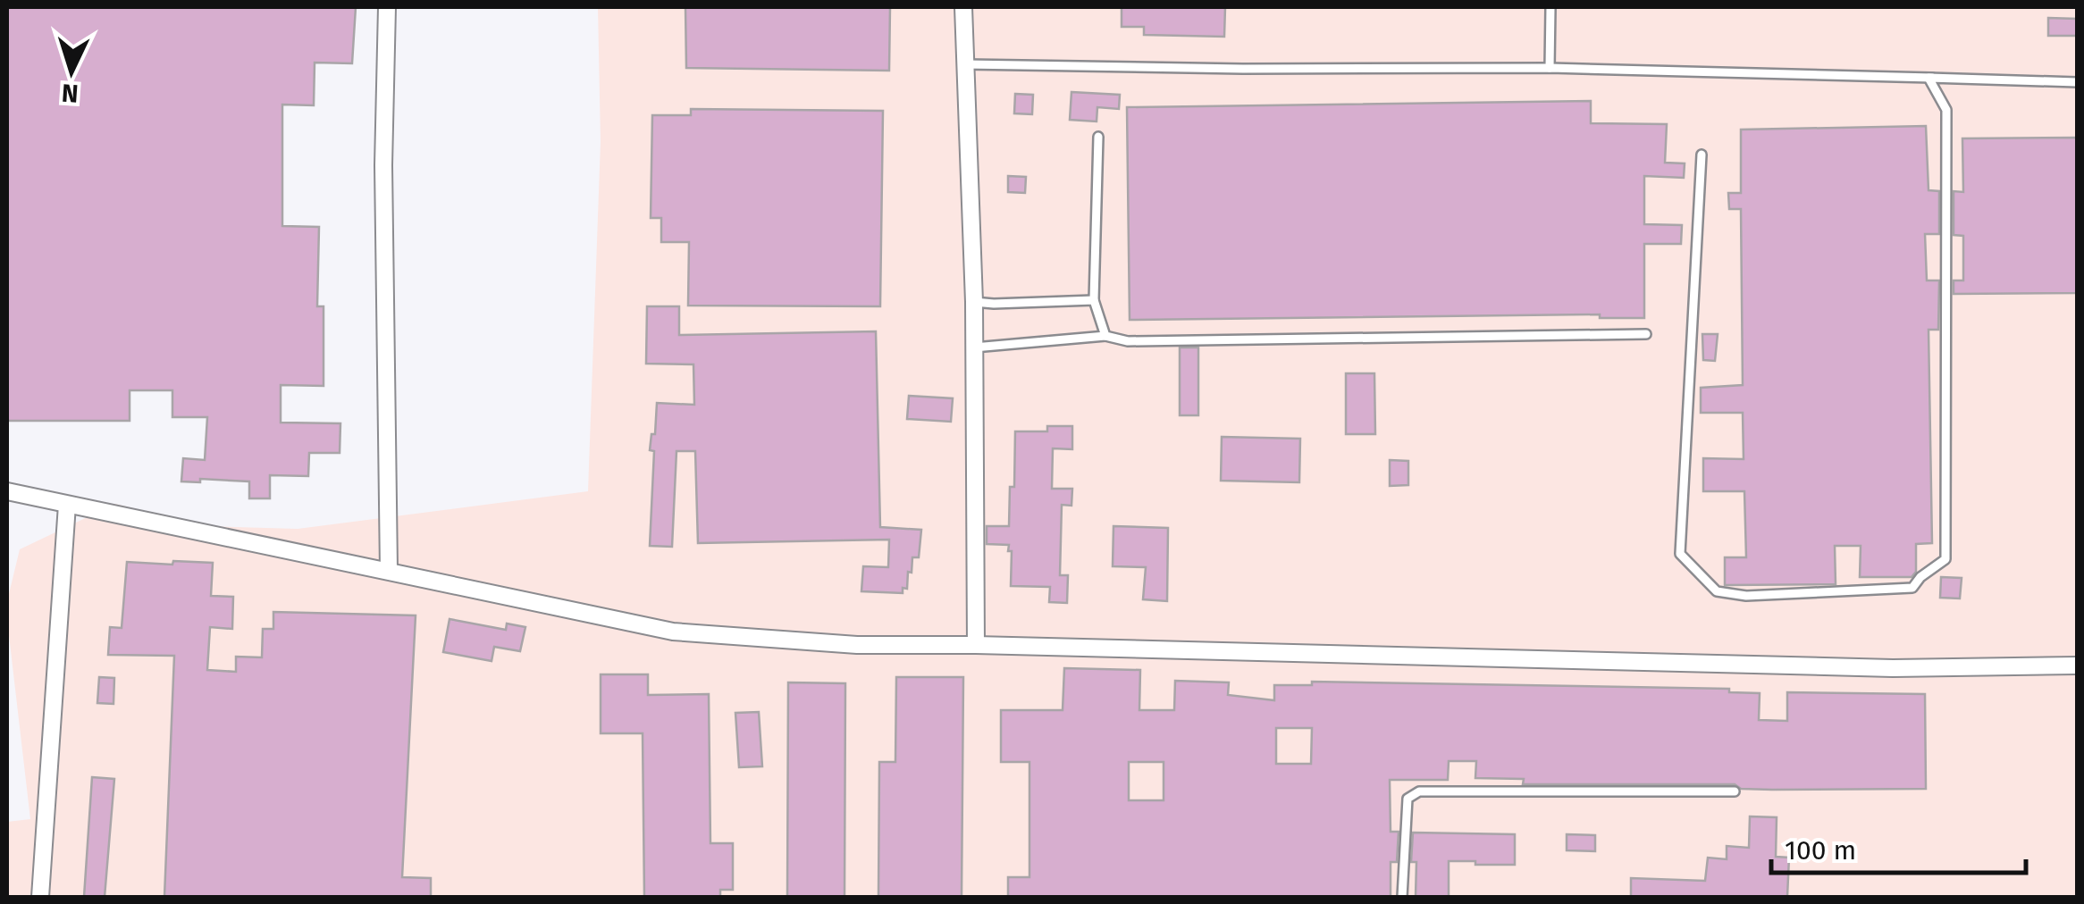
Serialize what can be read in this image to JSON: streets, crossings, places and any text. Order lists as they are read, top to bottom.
{
  "scale_bar": "100 m",
  "north": "bottom"
}
